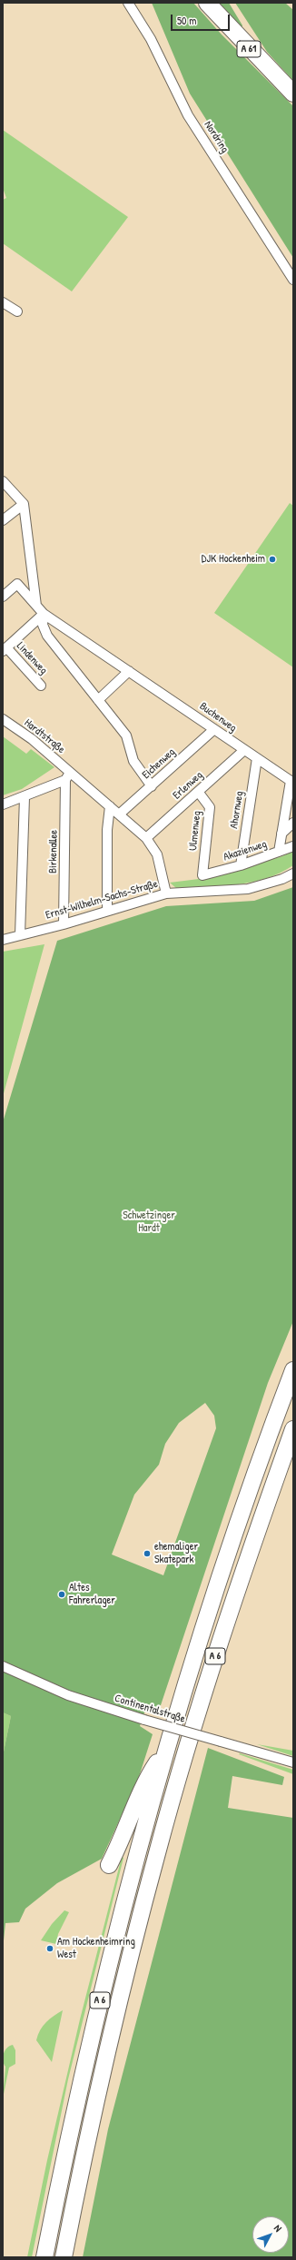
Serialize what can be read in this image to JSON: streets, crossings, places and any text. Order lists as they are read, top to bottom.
{
  "streets": {
    "highway": ["A 61", "A 6"],
    "street": [
      "Nordring",
      "Lindenweg",
      "Buchenweg",
      "Hardtstraße",
      "Eichenweg",
      "Erlenweg",
      "Ahornweg",
      "Ulmenweg",
      "Akazienweg",
      "Birkenallee",
      "Ernst-Wilhelm-Sachs-Straße",
      "Continentalstraße"
    ]
  },
  "crossings": [
    ["Buchenweg", "Eichenweg"],
    ["Buchenweg", "Erlenweg"],
    ["Buchenweg", "Ahornweg"],
    ["Hardtstraße", "Birkenallee"],
    ["Erlenweg", "Ulmenweg"],
    ["Ahornweg", "Akazienweg"],
    ["Ulmenweg", "Akazienweg"],
    ["Birkenallee", "Ernst-Wilhelm-Sachs-Straße"]
  ],
  "parks": ["Schwetzinger Hardt"],
  "places": [
    "DJK Hockenheim",
    "ehemaliger Skatepark",
    "Altes Fahrerlager",
    "Am Hockenheimring West"
  ],
  "scale_bar": "50 m",
  "north": "top right"
}
